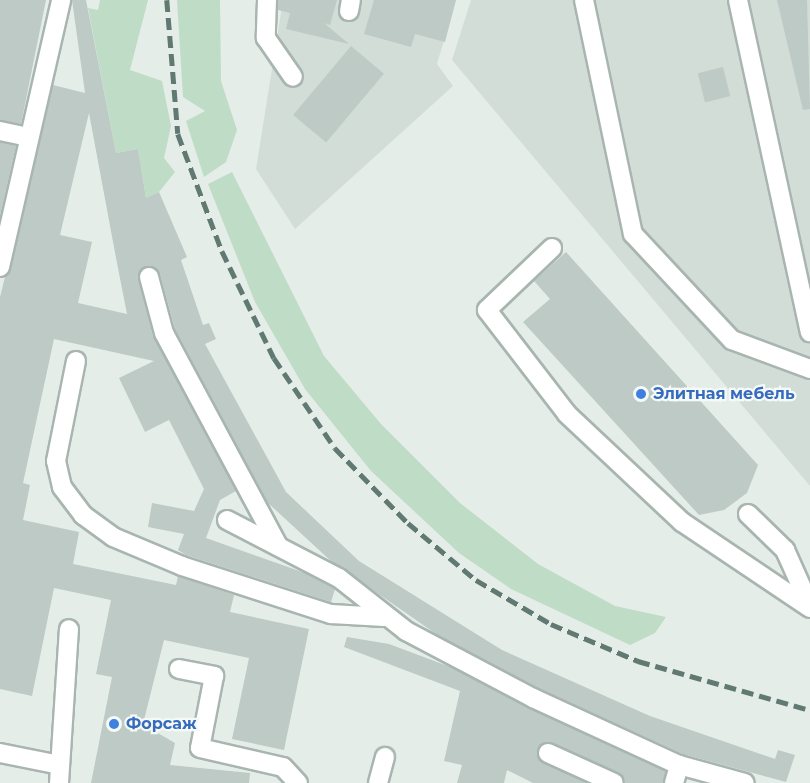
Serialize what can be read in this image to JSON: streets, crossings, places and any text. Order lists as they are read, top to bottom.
{
  "places": ["Элитная мебель", "Форсаж"]
}
